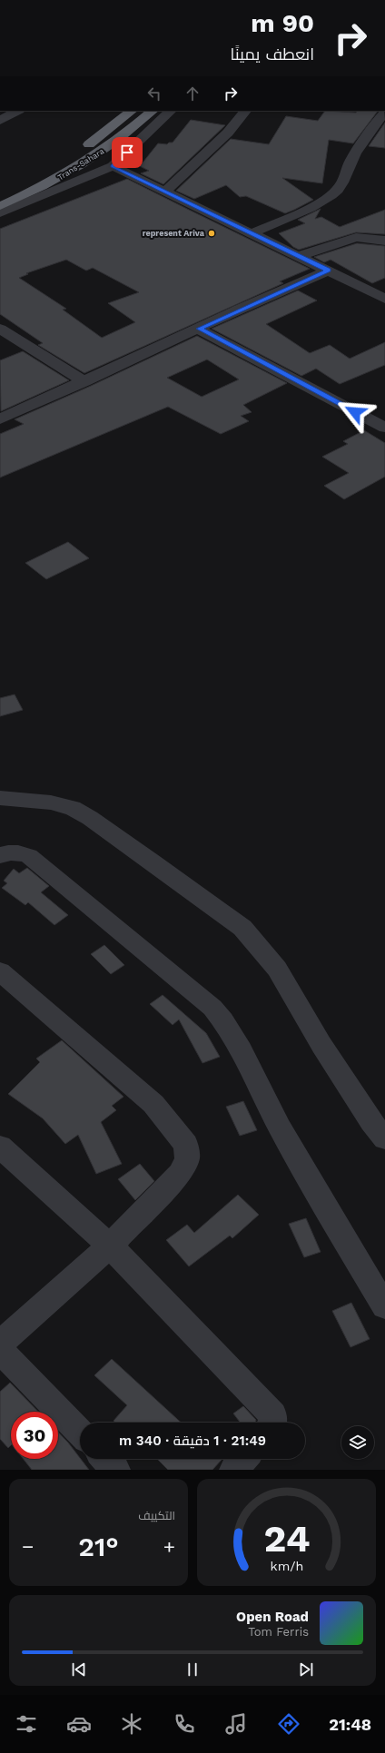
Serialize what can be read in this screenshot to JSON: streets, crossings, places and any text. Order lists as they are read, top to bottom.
{
  "streets": {
    "highway": ["Trans-Sahara"]
  },
  "places": ["represent Ariva"],
  "page": {
    "turn": ["90 m", "انعطف يمينًا"],
    "limit": "30",
    "trip": "21:49 · 1 دقيقة · 340 m",
    "tile": "التكييف",
    "heat": ["−", "21°", "+"],
    "song": ["Open Road", "Tom Ferris"],
    "tabs": "21:48",
    "gauge": ["24", "km/h"]
  }
}
